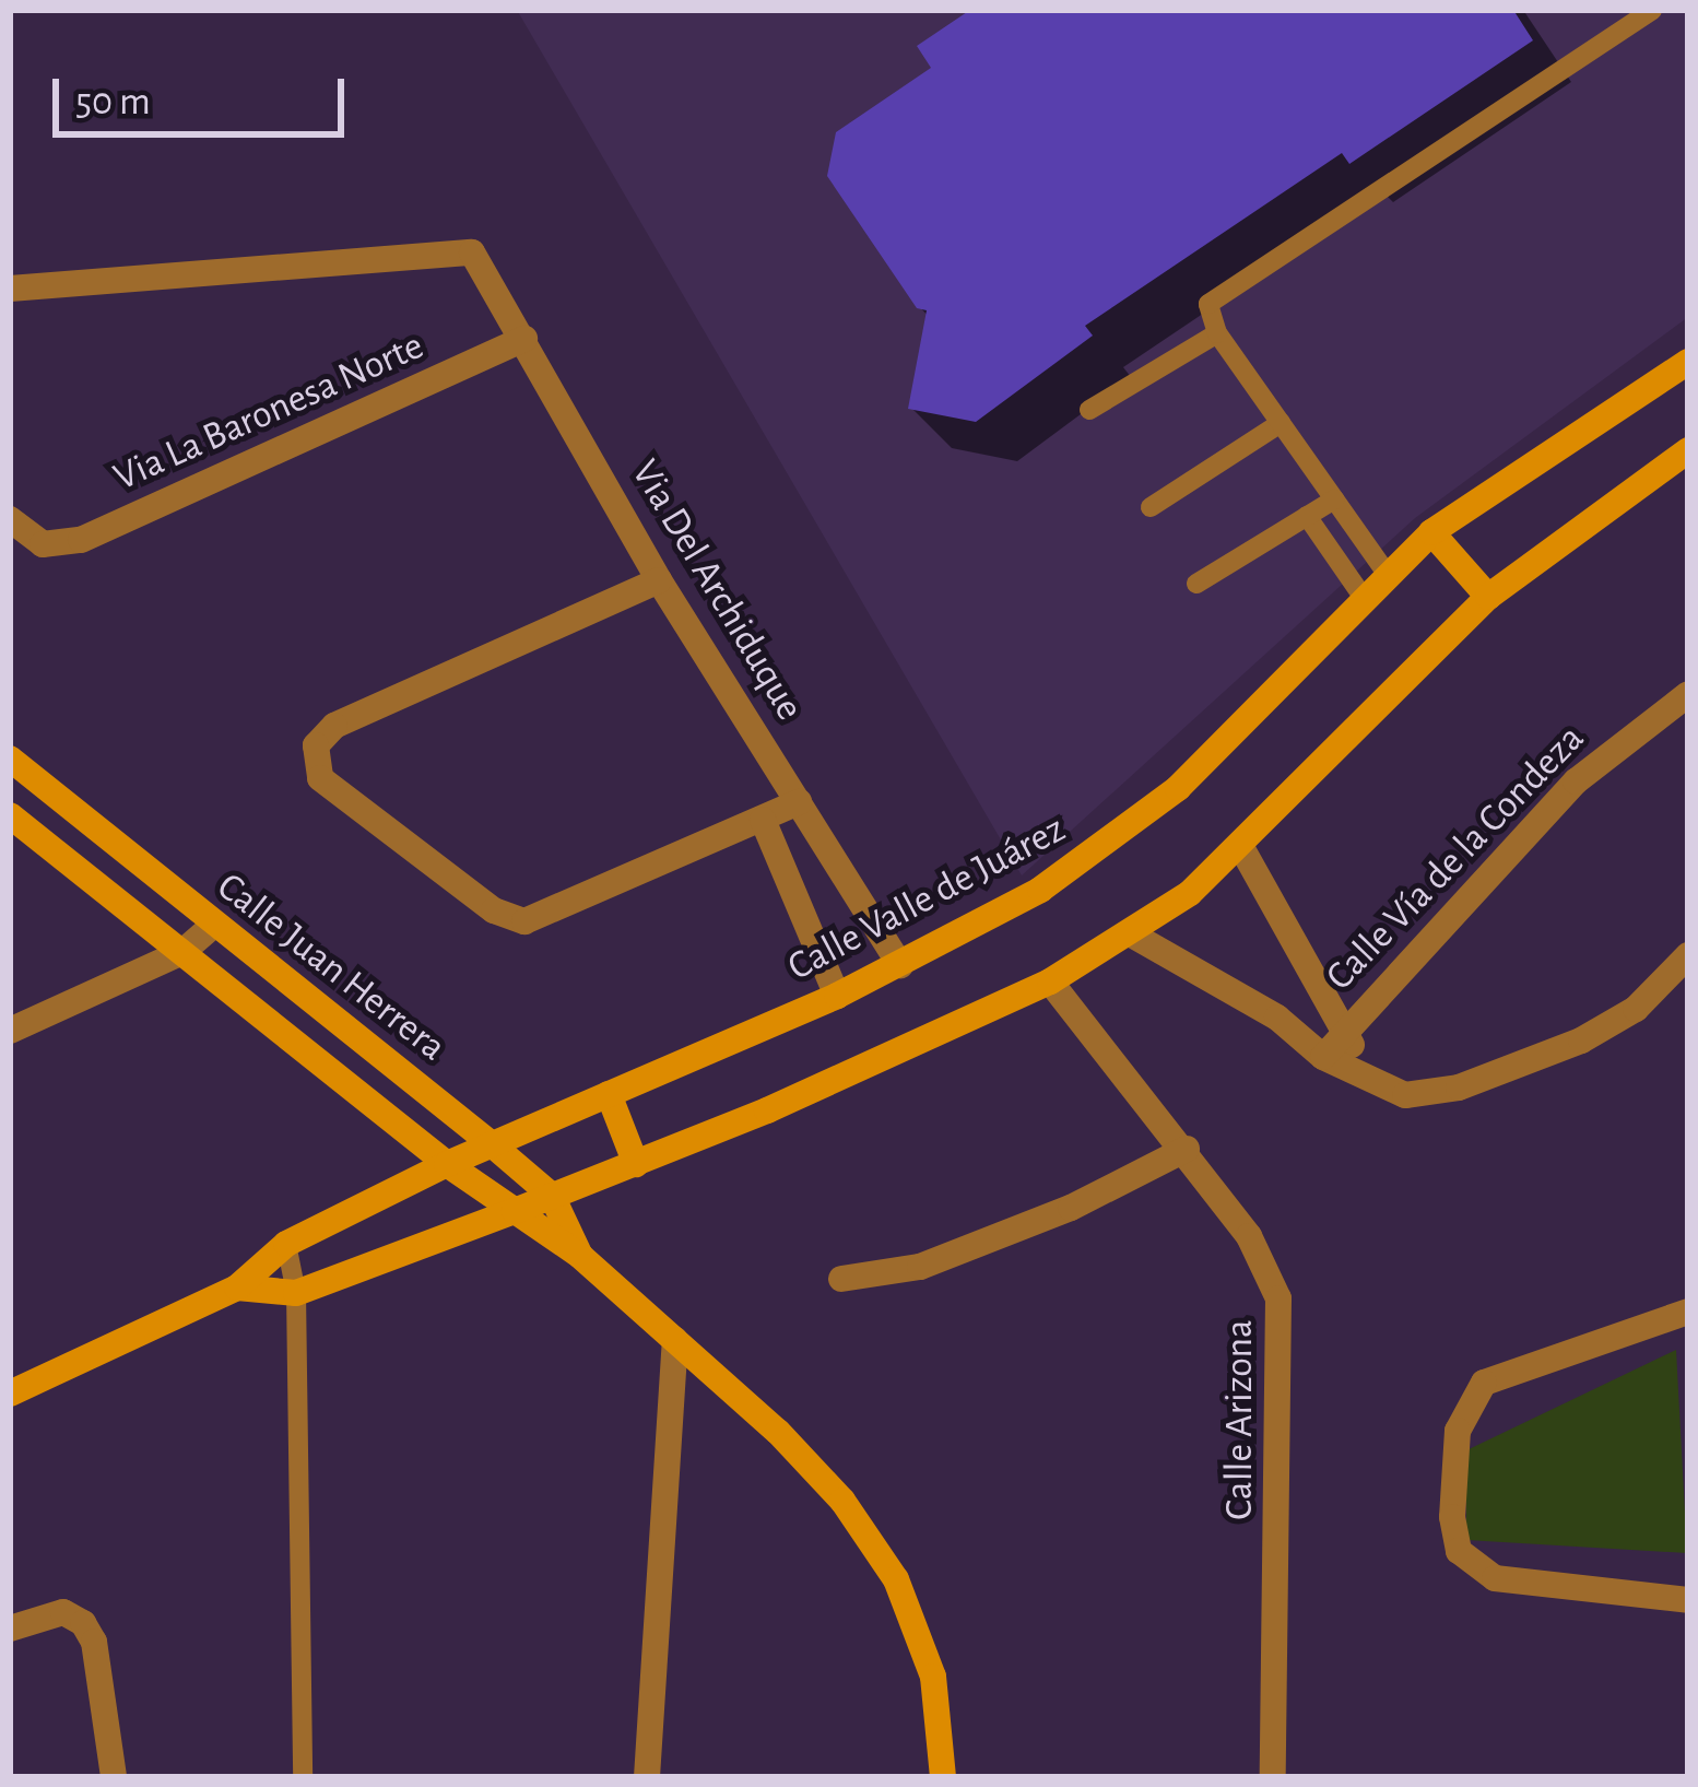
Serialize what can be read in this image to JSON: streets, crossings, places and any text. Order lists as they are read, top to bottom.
{
  "streets": {
    "street": [
      "Via La Baronesa Norte",
      "Via Del Archiduque",
      "Calle Vía de la Condeza",
      "Calle Valle de Juárez",
      "Calle Juan Herrera",
      "Calle Arizona"
    ]
  },
  "crossings": [
    ["Via La Baronesa Norte", "Via Del Archiduque"],
    ["Via Del Archiduque", "Calle Valle de Juárez"],
    ["Calle Valle de Juárez", "Calle Juan Herrera"]
  ],
  "scale_bar": "50 m"
}
